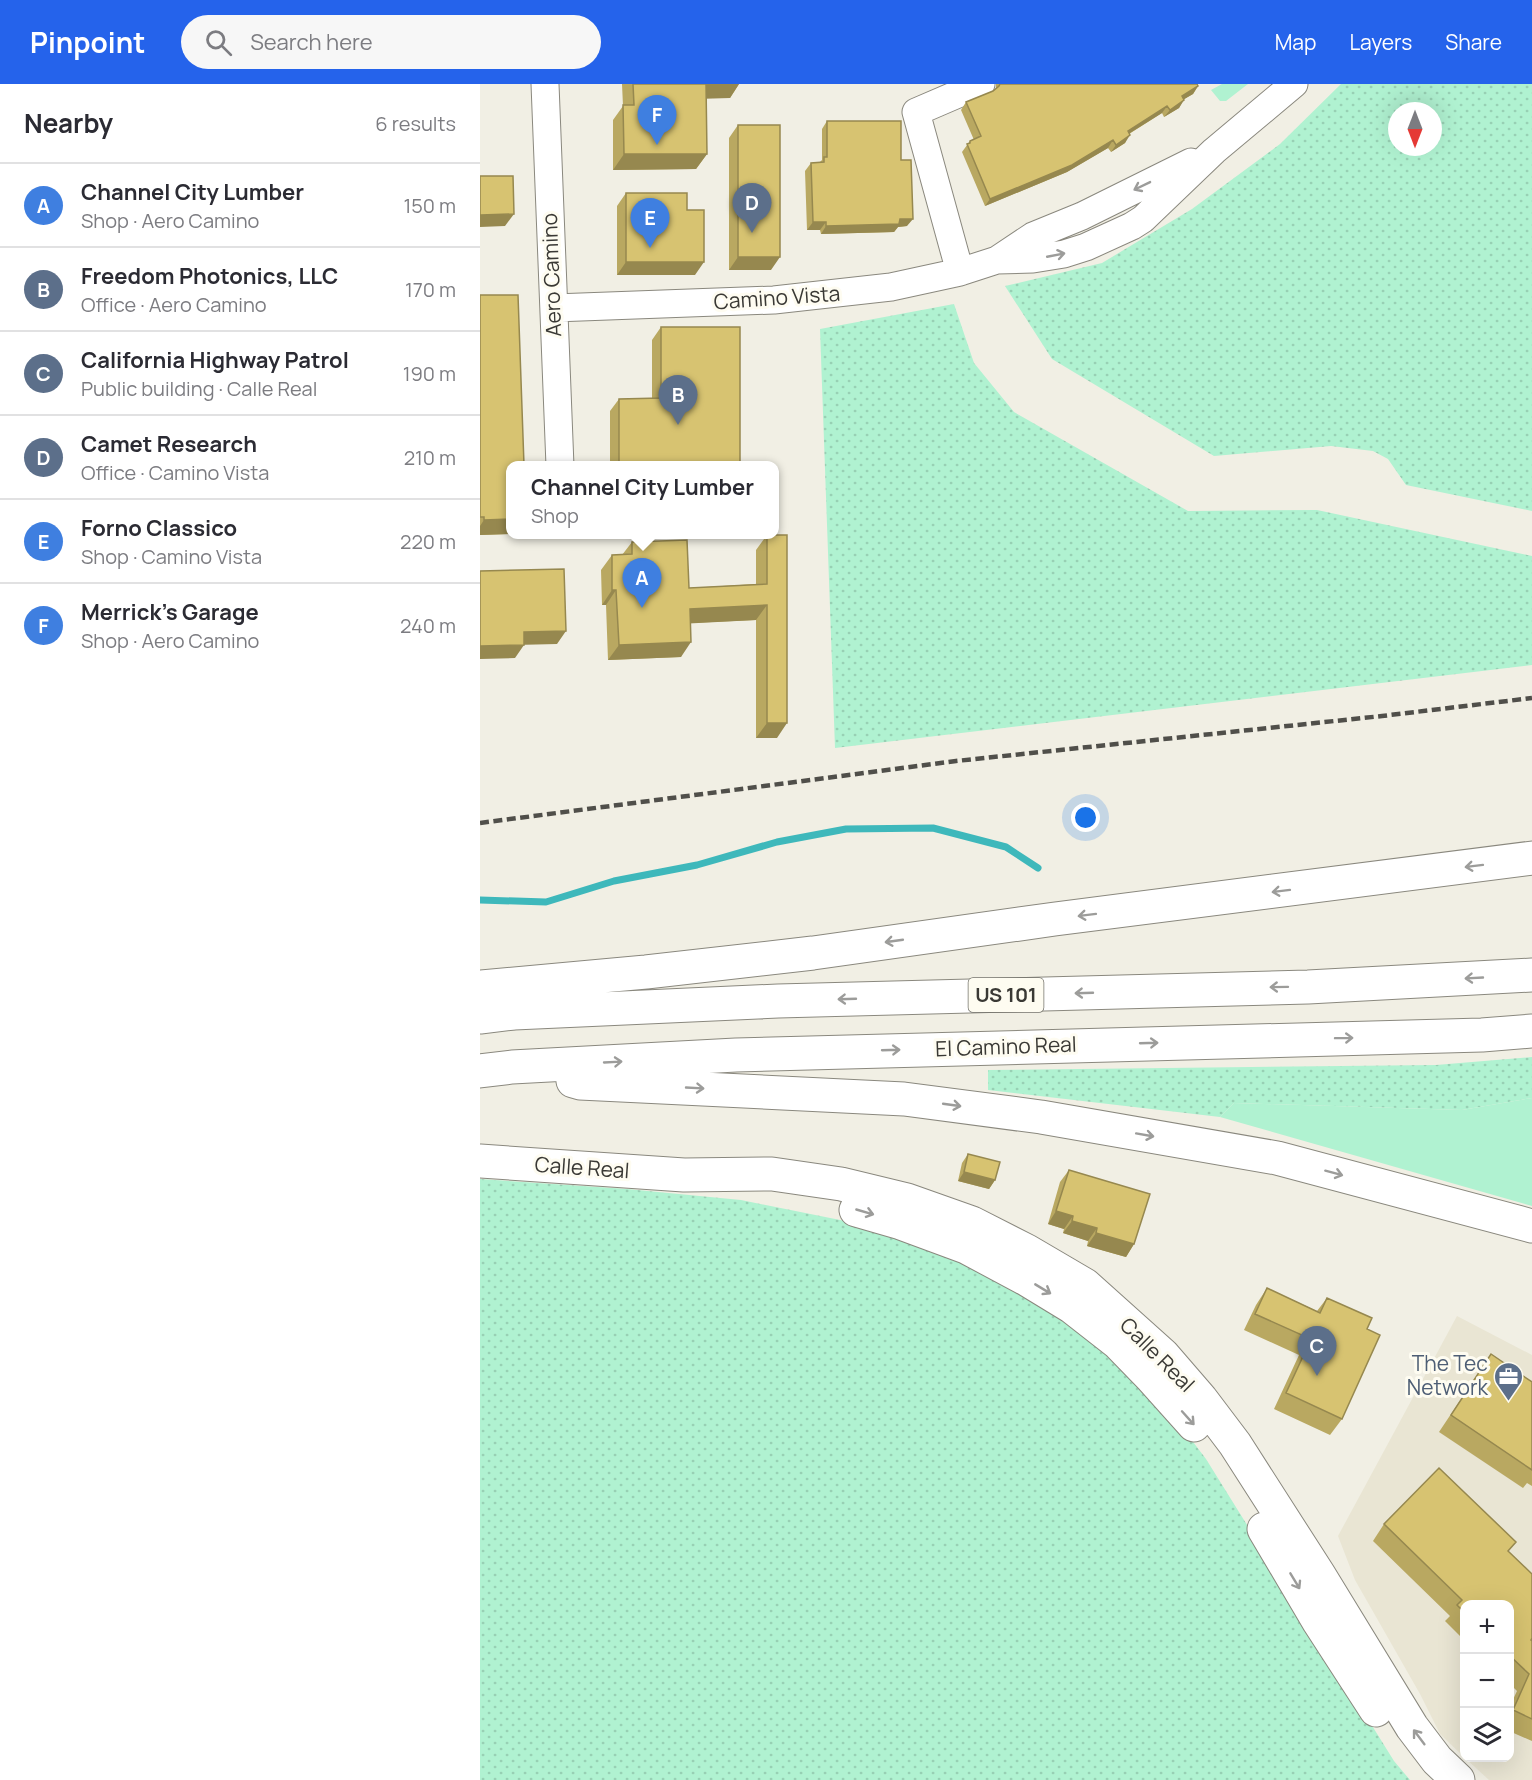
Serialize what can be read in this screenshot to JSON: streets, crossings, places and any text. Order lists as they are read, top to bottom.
{
  "streets": {
    "main road": ["US 101", "El Camino Real", "Calle Real"],
    "street": ["Aero Camino", "Camino Vista"]
  },
  "crossings": [
    ["Aero Camino", "Camino Vista"]
  ],
  "places": {
    "office": ["The Tec Network"]
  },
  "north": "bottom",
  "page": {
    "header": "Pinpoint",
    "search": "Search here",
    "nav": ["Map", "Layers", "Share"],
    "heading": ["Nearby", "6 results"],
    "pins": [
      "F",
      "D",
      "E",
      "B",
      "A",
      "C"
    ],
    "list": [
      {
        "mark": "A",
        "name": "Channel City Lumber",
        "note": "Shop · Aero Camino",
        "value": "150 m"
      },
      {
        "mark": "B",
        "name": "Freedom Photonics, LLC",
        "note": "Office · Aero Camino",
        "value": "170 m"
      },
      {
        "mark": "C",
        "name": "California Highway Patrol",
        "note": "Public building · Calle Real",
        "value": "190 m"
      },
      {
        "mark": "D",
        "name": "Camet Research",
        "note": "Office · Camino Vista",
        "value": "210 m"
      },
      {
        "mark": "E",
        "name": "Forno Classico",
        "note": "Shop · Camino Vista",
        "value": "220 m"
      },
      {
        "mark": "F",
        "name": "Merrick's Garage",
        "note": "Shop · Aero Camino",
        "value": "240 m"
      }
    ],
    "popup": ["Channel City Lumber", "Shop"],
    "map_buttons": ["+", "−"]
  }
}
